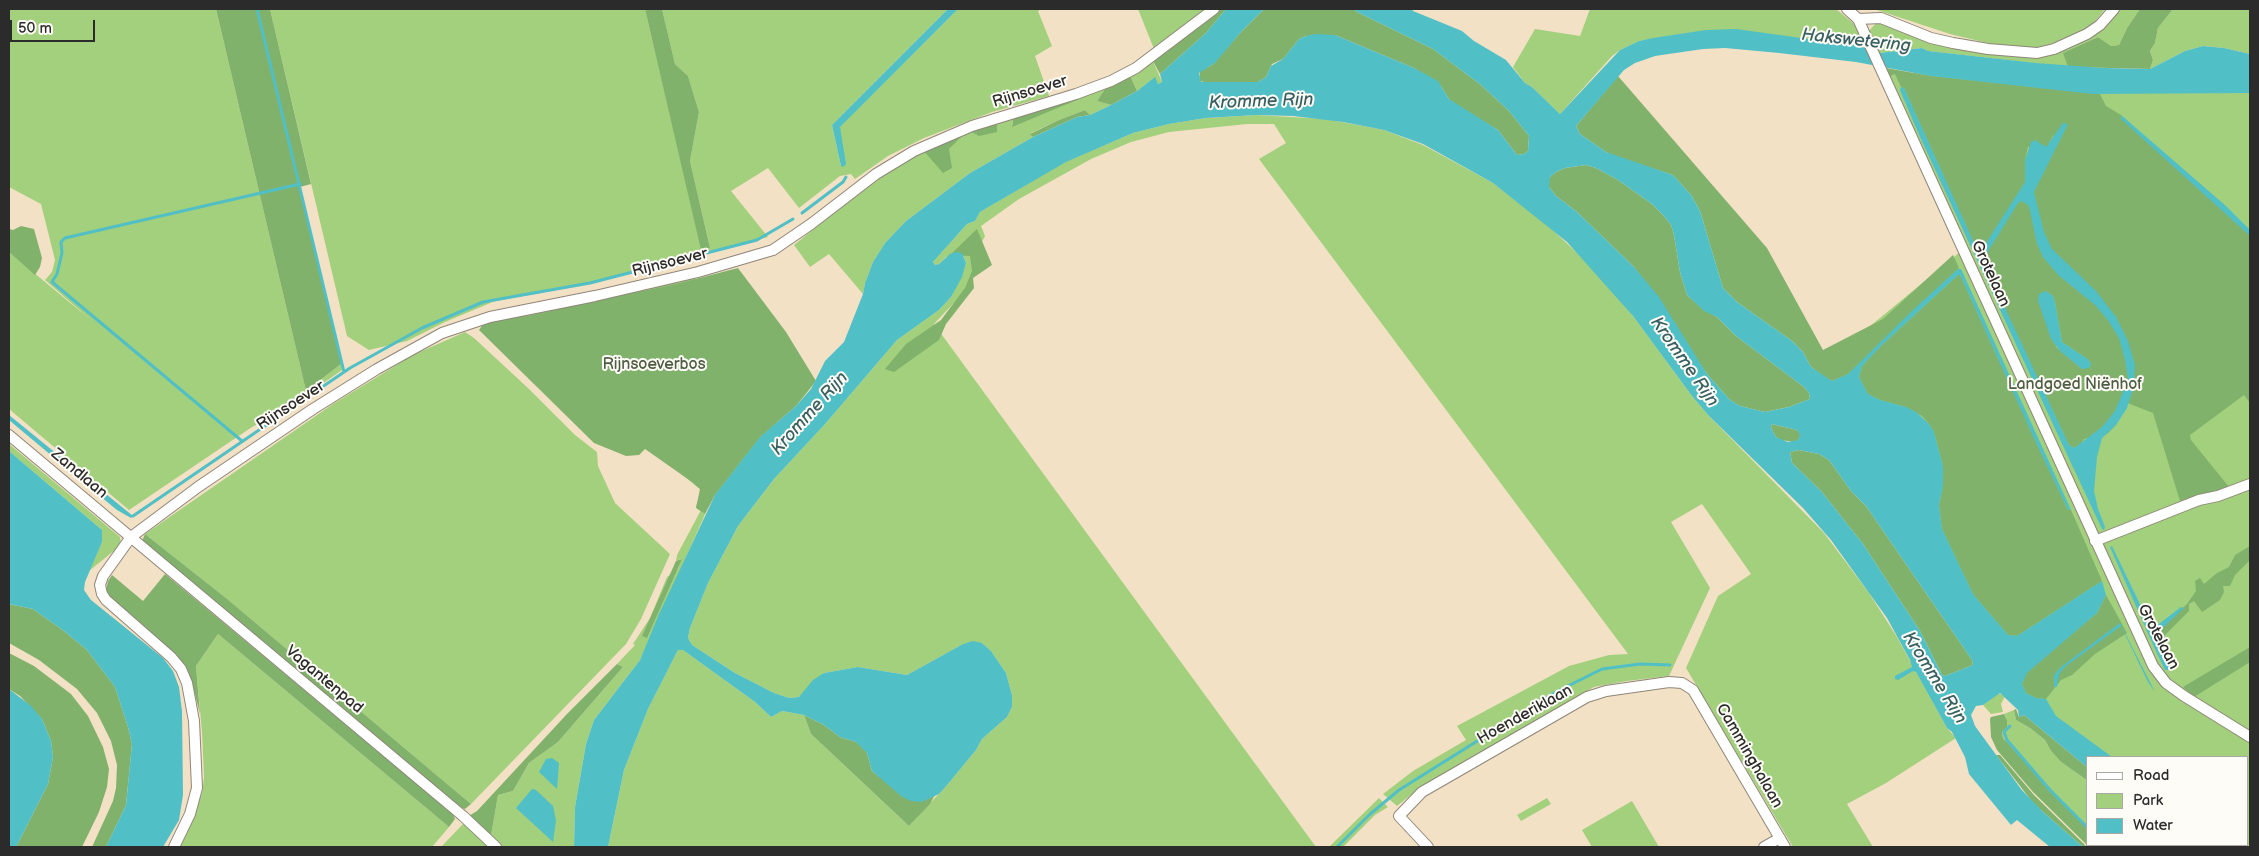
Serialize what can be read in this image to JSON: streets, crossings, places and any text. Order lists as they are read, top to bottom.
{
  "streets": {
    "street": [
      "Rijnsoever",
      "Grotelaan",
      "Zandlaan",
      "Vagantenpad",
      "Hoenderiklaan",
      "Camminghalaan"
    ]
  },
  "crossings": [
    ["Rijnsoever", "Zandlaan"],
    ["Rijnsoever", "Vagantenpad"],
    ["Zandlaan", "Vagantenpad"],
    ["Hoenderiklaan", "Camminghalaan"]
  ],
  "water": ["Hakswetering", "Kromme Rijn"],
  "parks": ["Rijnsoeverbos", "Landgoed Niënhof"],
  "legend": ["Road", "Park", "Water"],
  "scale_bar": "50 m"
}
